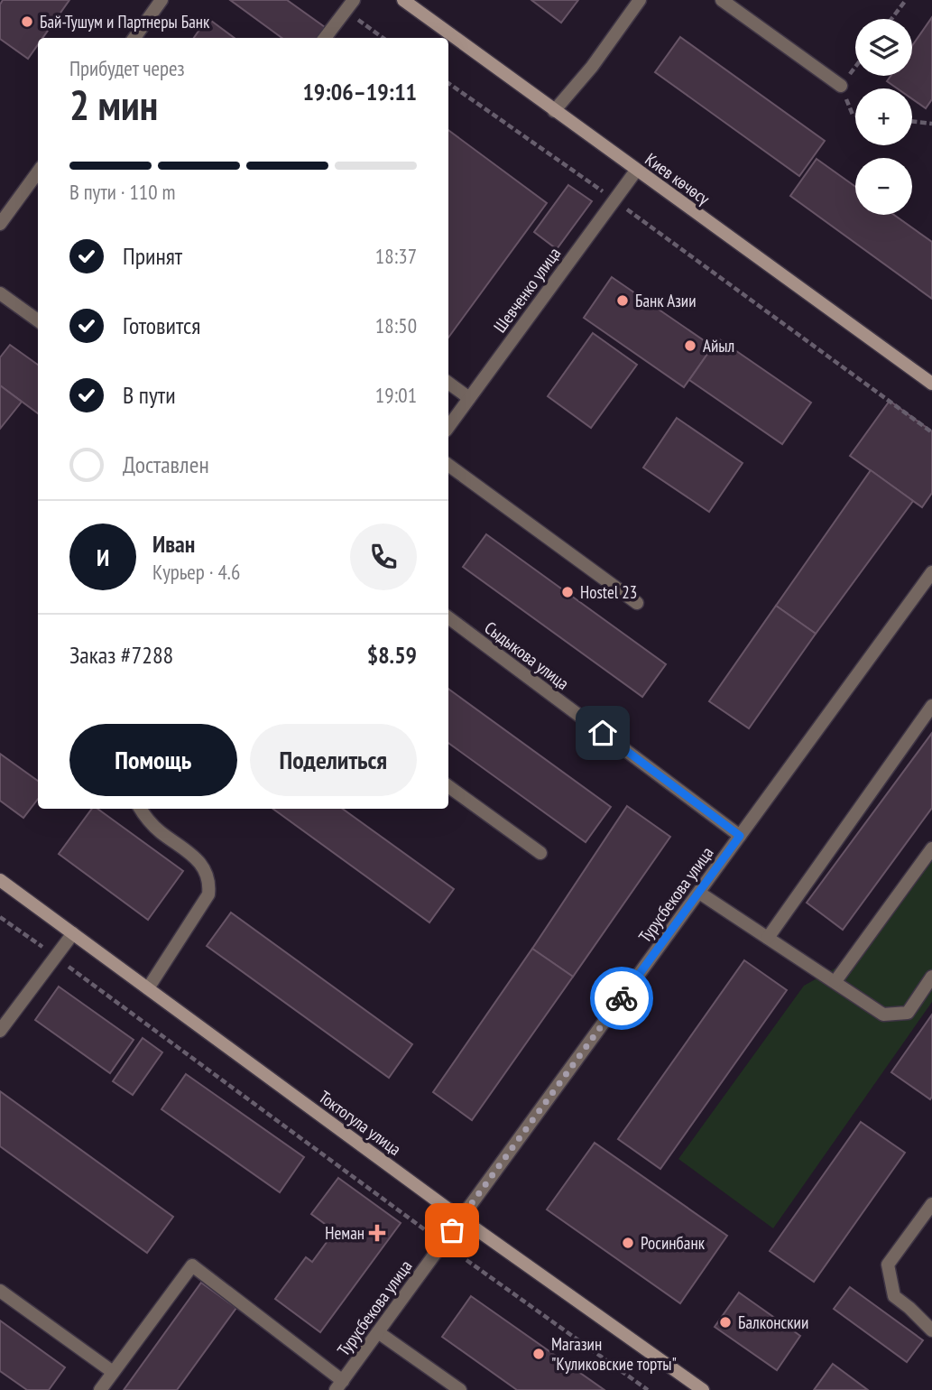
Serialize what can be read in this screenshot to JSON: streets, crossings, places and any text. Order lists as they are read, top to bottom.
{
  "streets": {
    "main road": ["Киев көчөсү", "Токтогула улица"],
    "street": ["Шевченко улица", "Сыдыкова улица", "Турусбекова улица"]
  },
  "crossings": [
    ["Киев көчөсү", "Шевченко улица"],
    ["Сыдыкова улица", "Турусбекова улица"],
    ["Турусбекова улица", "Токтогула улица"]
  ],
  "places": {
    "other": [
      "Бай-Тушум и Партнеры Банк",
      "Банк Азии",
      "Айыл",
      "Hostel 23",
      "Росинбанк",
      "Балконскии",
      "Магазин \"Куликовские торты\""
    ],
    "health": ["Неман"]
  },
  "page": {
    "map_buttons": ["+", "−"],
    "heading": ["2 мин", "Прибудет через", "19:06–19:11"],
    "panel": [
      "Иван",
      "Курьер · 4.6",
      "Заказ #7288",
      "$8.59"
    ],
    "bar": "В пути · 110 m",
    "list": [
      ["Принят", "18:37"],
      ["Готовится", "18:50"],
      ["В пути", "19:01"],
      "Доставлен"
    ],
    "round": "И",
    "buttons": ["Помощь", "Поделиться"]
  }
}
